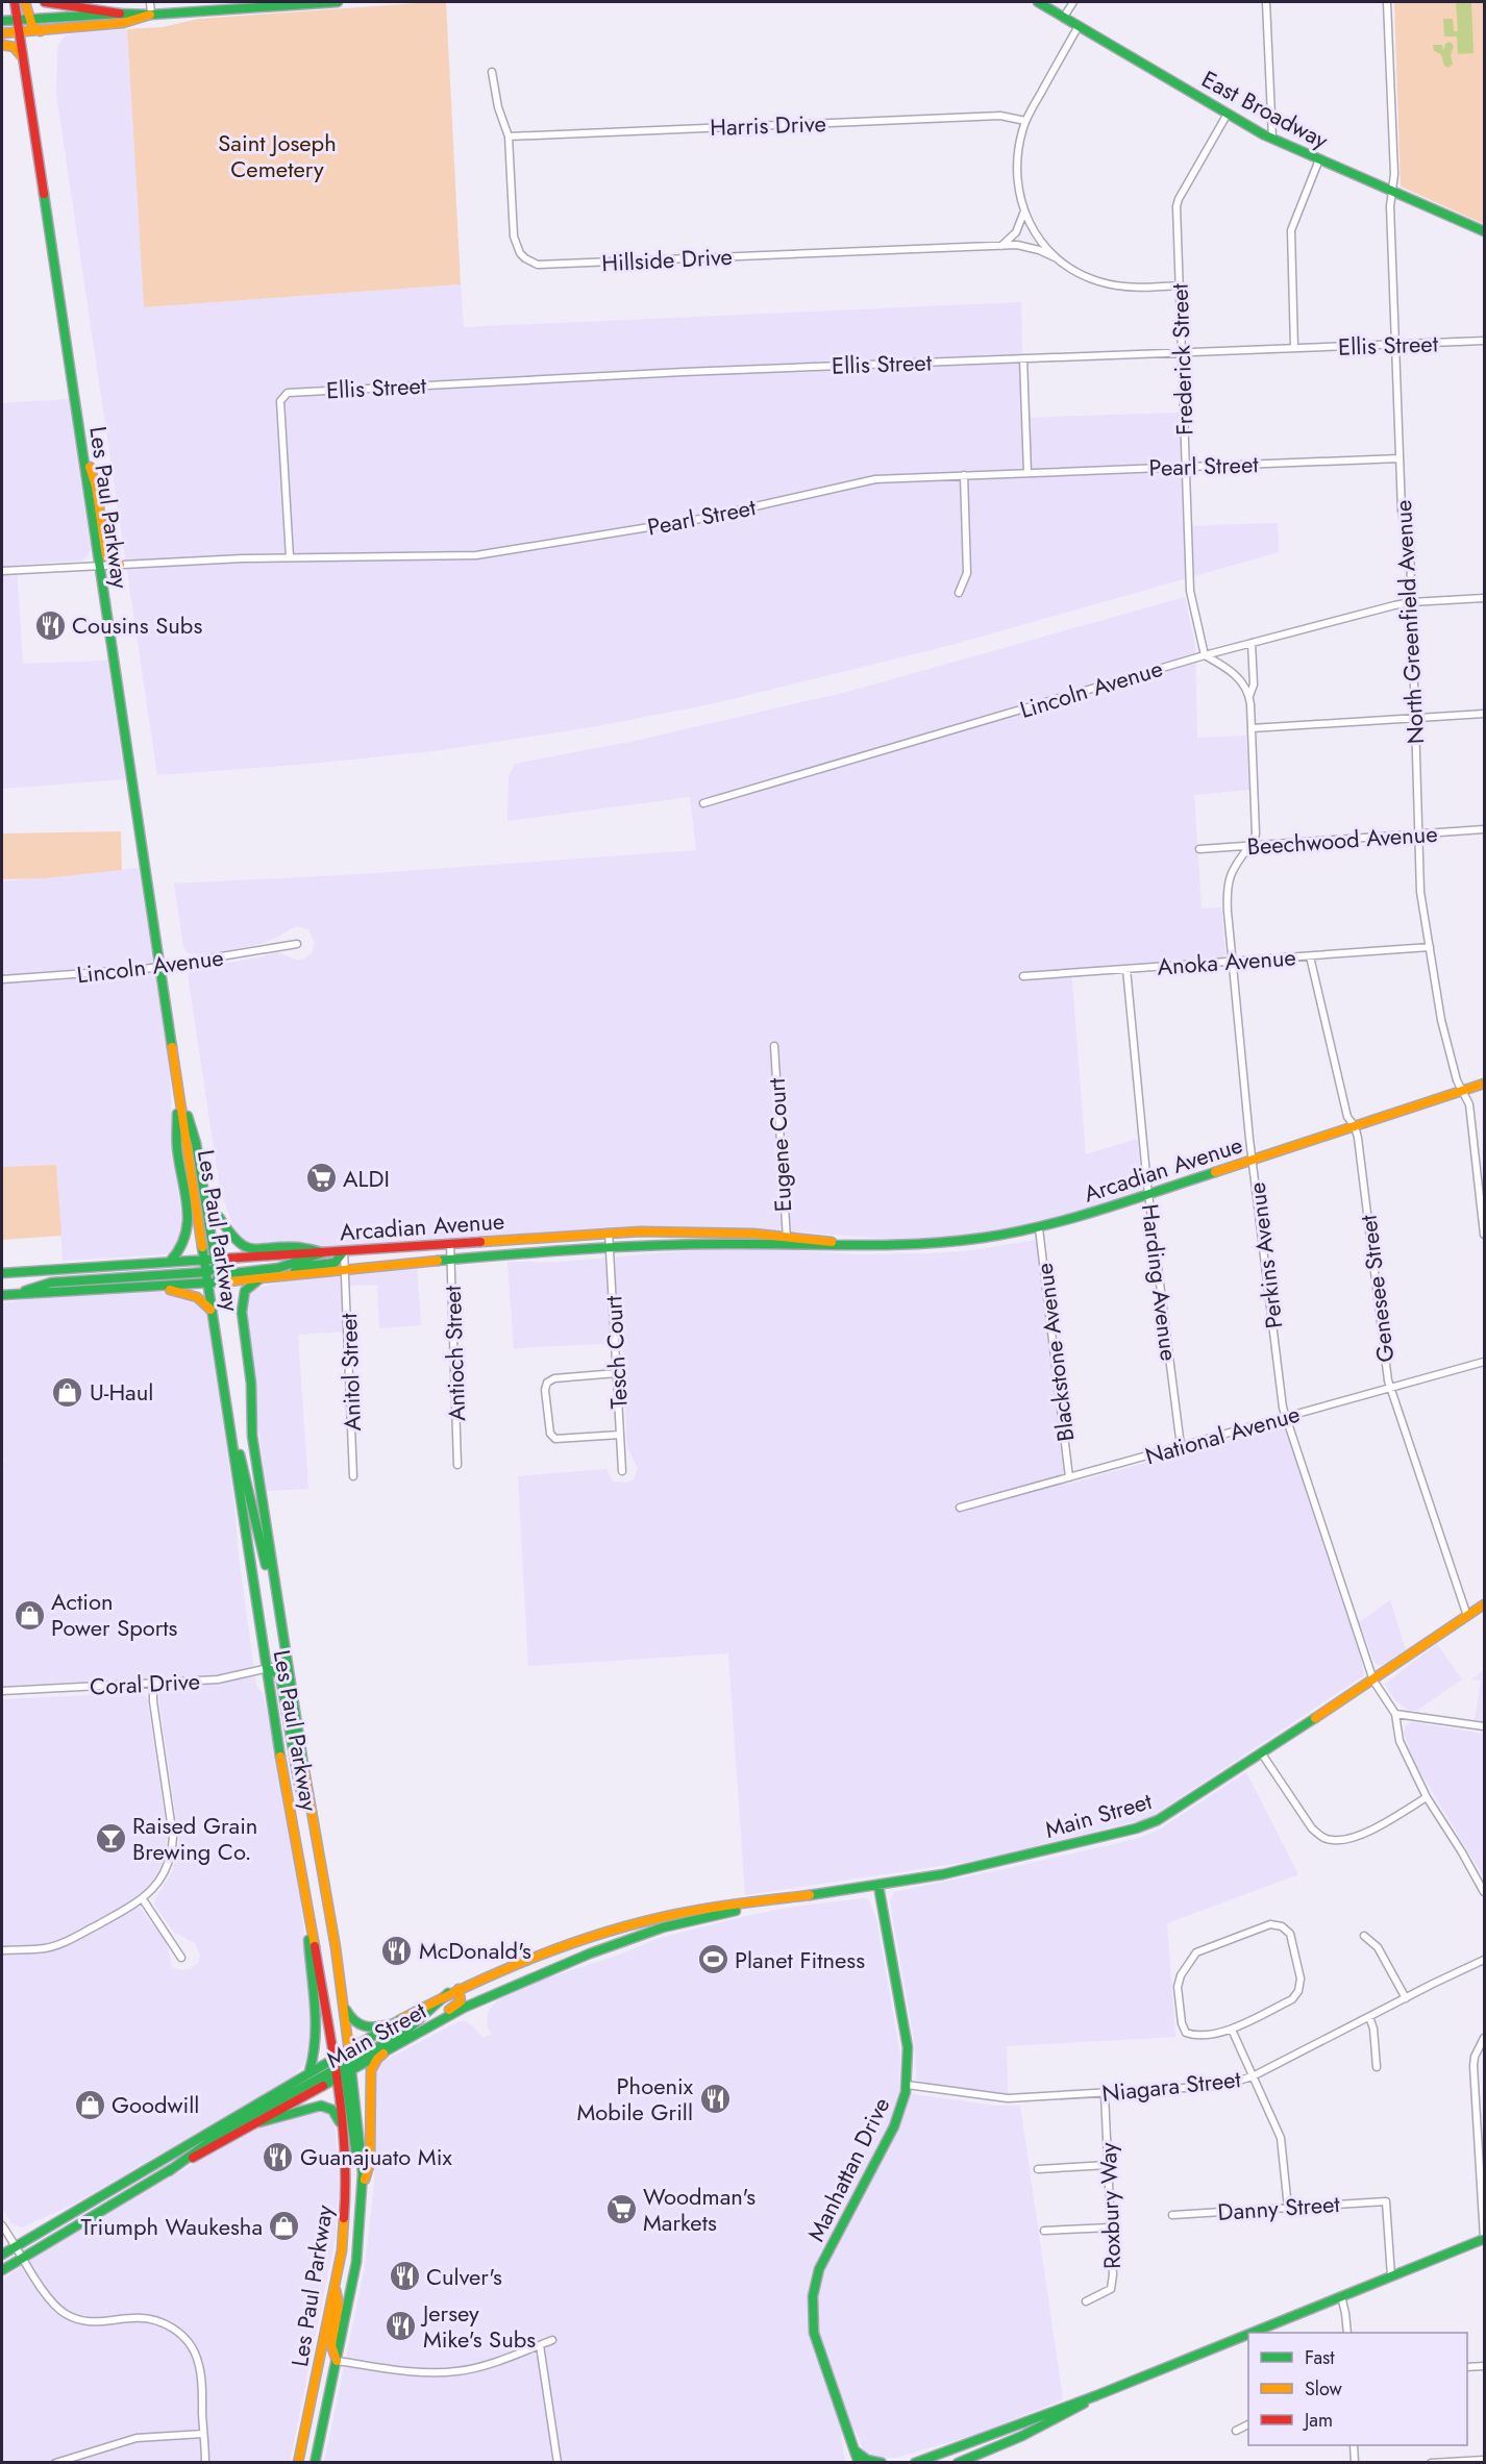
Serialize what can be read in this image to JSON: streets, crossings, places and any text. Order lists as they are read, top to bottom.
{
  "streets": {
    "main road": [
      "East Broadway",
      "Les Paul Parkway",
      "Arcadian Avenue",
      "Main Street",
      "Manhattan Drive"
    ],
    "street": [
      "Harris Drive",
      "Hillside Drive",
      "Ellis Street",
      "Frederick Street",
      "Pearl Street",
      "North Greenfield Avenue",
      "Lincoln Avenue",
      "Beechwood Avenue",
      "Anoka Avenue",
      "Eugene Court",
      "Perkins Avenue",
      "Harding Avenue",
      "Genesee Street",
      "Tesch Court",
      "Blackstone Avenue",
      "Antioch Street",
      "Anitol Street",
      "National Avenue",
      "Coral Drive",
      "Niagara Street",
      "Roxbury Way",
      "Danny Street"
    ]
  },
  "crossings": [
    ["East Broadway", "Frederick Street"],
    ["East Broadway", "North Greenfield Avenue"],
    ["Harris Drive", "Hillside Drive"],
    ["Ellis Street", "Frederick Street"],
    ["Ellis Street", "Pearl Street"],
    ["Ellis Street", "North Greenfield Avenue"],
    ["Frederick Street", "Pearl Street"],
    ["Frederick Street", "Lincoln Avenue"],
    ["Pearl Street", "Les Paul Parkway"],
    ["Pearl Street", "North Greenfield Avenue"],
    ["Les Paul Parkway", "Lincoln Avenue"],
    ["Les Paul Parkway", "Arcadian Avenue"],
    ["Les Paul Parkway", "Coral Drive"],
    ["Les Paul Parkway", "Main Street"],
    ["North Greenfield Avenue", "Lincoln Avenue"],
    ["North Greenfield Avenue", "Beechwood Avenue"],
    ["North Greenfield Avenue", "Anoka Avenue"],
    ["North Greenfield Avenue", "Arcadian Avenue"],
    ["Lincoln Avenue", "Perkins Avenue"],
    ["Beechwood Avenue", "Perkins Avenue"],
    ["Anoka Avenue", "Perkins Avenue"],
    ["Anoka Avenue", "Harding Avenue"],
    ["Anoka Avenue", "Genesee Street"],
    ["Eugene Court", "Arcadian Avenue"],
    ["Arcadian Avenue", "Perkins Avenue"],
    ["Arcadian Avenue", "Harding Avenue"],
    ["Arcadian Avenue", "Genesee Street"],
    ["Arcadian Avenue", "Tesch Court"],
    ["Arcadian Avenue", "Blackstone Avenue"],
    ["Arcadian Avenue", "Antioch Street"],
    ["Arcadian Avenue", "Anitol Street"],
    ["Perkins Avenue", "National Avenue"],
    ["Perkins Avenue", "Main Street"],
    ["Harding Avenue", "National Avenue"],
    ["Genesee Street", "National Avenue"],
    ["Genesee Street", "Main Street"],
    ["Blackstone Avenue", "National Avenue"],
    ["Main Street", "Manhattan Drive"],
    ["Niagara Street", "Manhattan Drive"],
    ["Niagara Street", "Roxbury Way"]
  ],
  "parks": ["Saint Joseph Cemetery"],
  "places": {
    "restaurant": [
      "Cousins Subs",
      "McDonald's",
      "Phoenix Mobile Grill",
      "Guanajuato Mix",
      "Culver's",
      "Jersey Mike's Subs"
    ],
    "supermarket": ["ALDI", "Woodman's Markets"],
    "shop": [
      "U-Haul",
      "Action Power Sports",
      "Goodwill",
      "Triumph Waukesha"
    ],
    "bar": ["Raised Grain Brewing Co."],
    "sports": ["Planet Fitness"]
  },
  "legend": ["Fast", "Slow", "Jam"]
}
